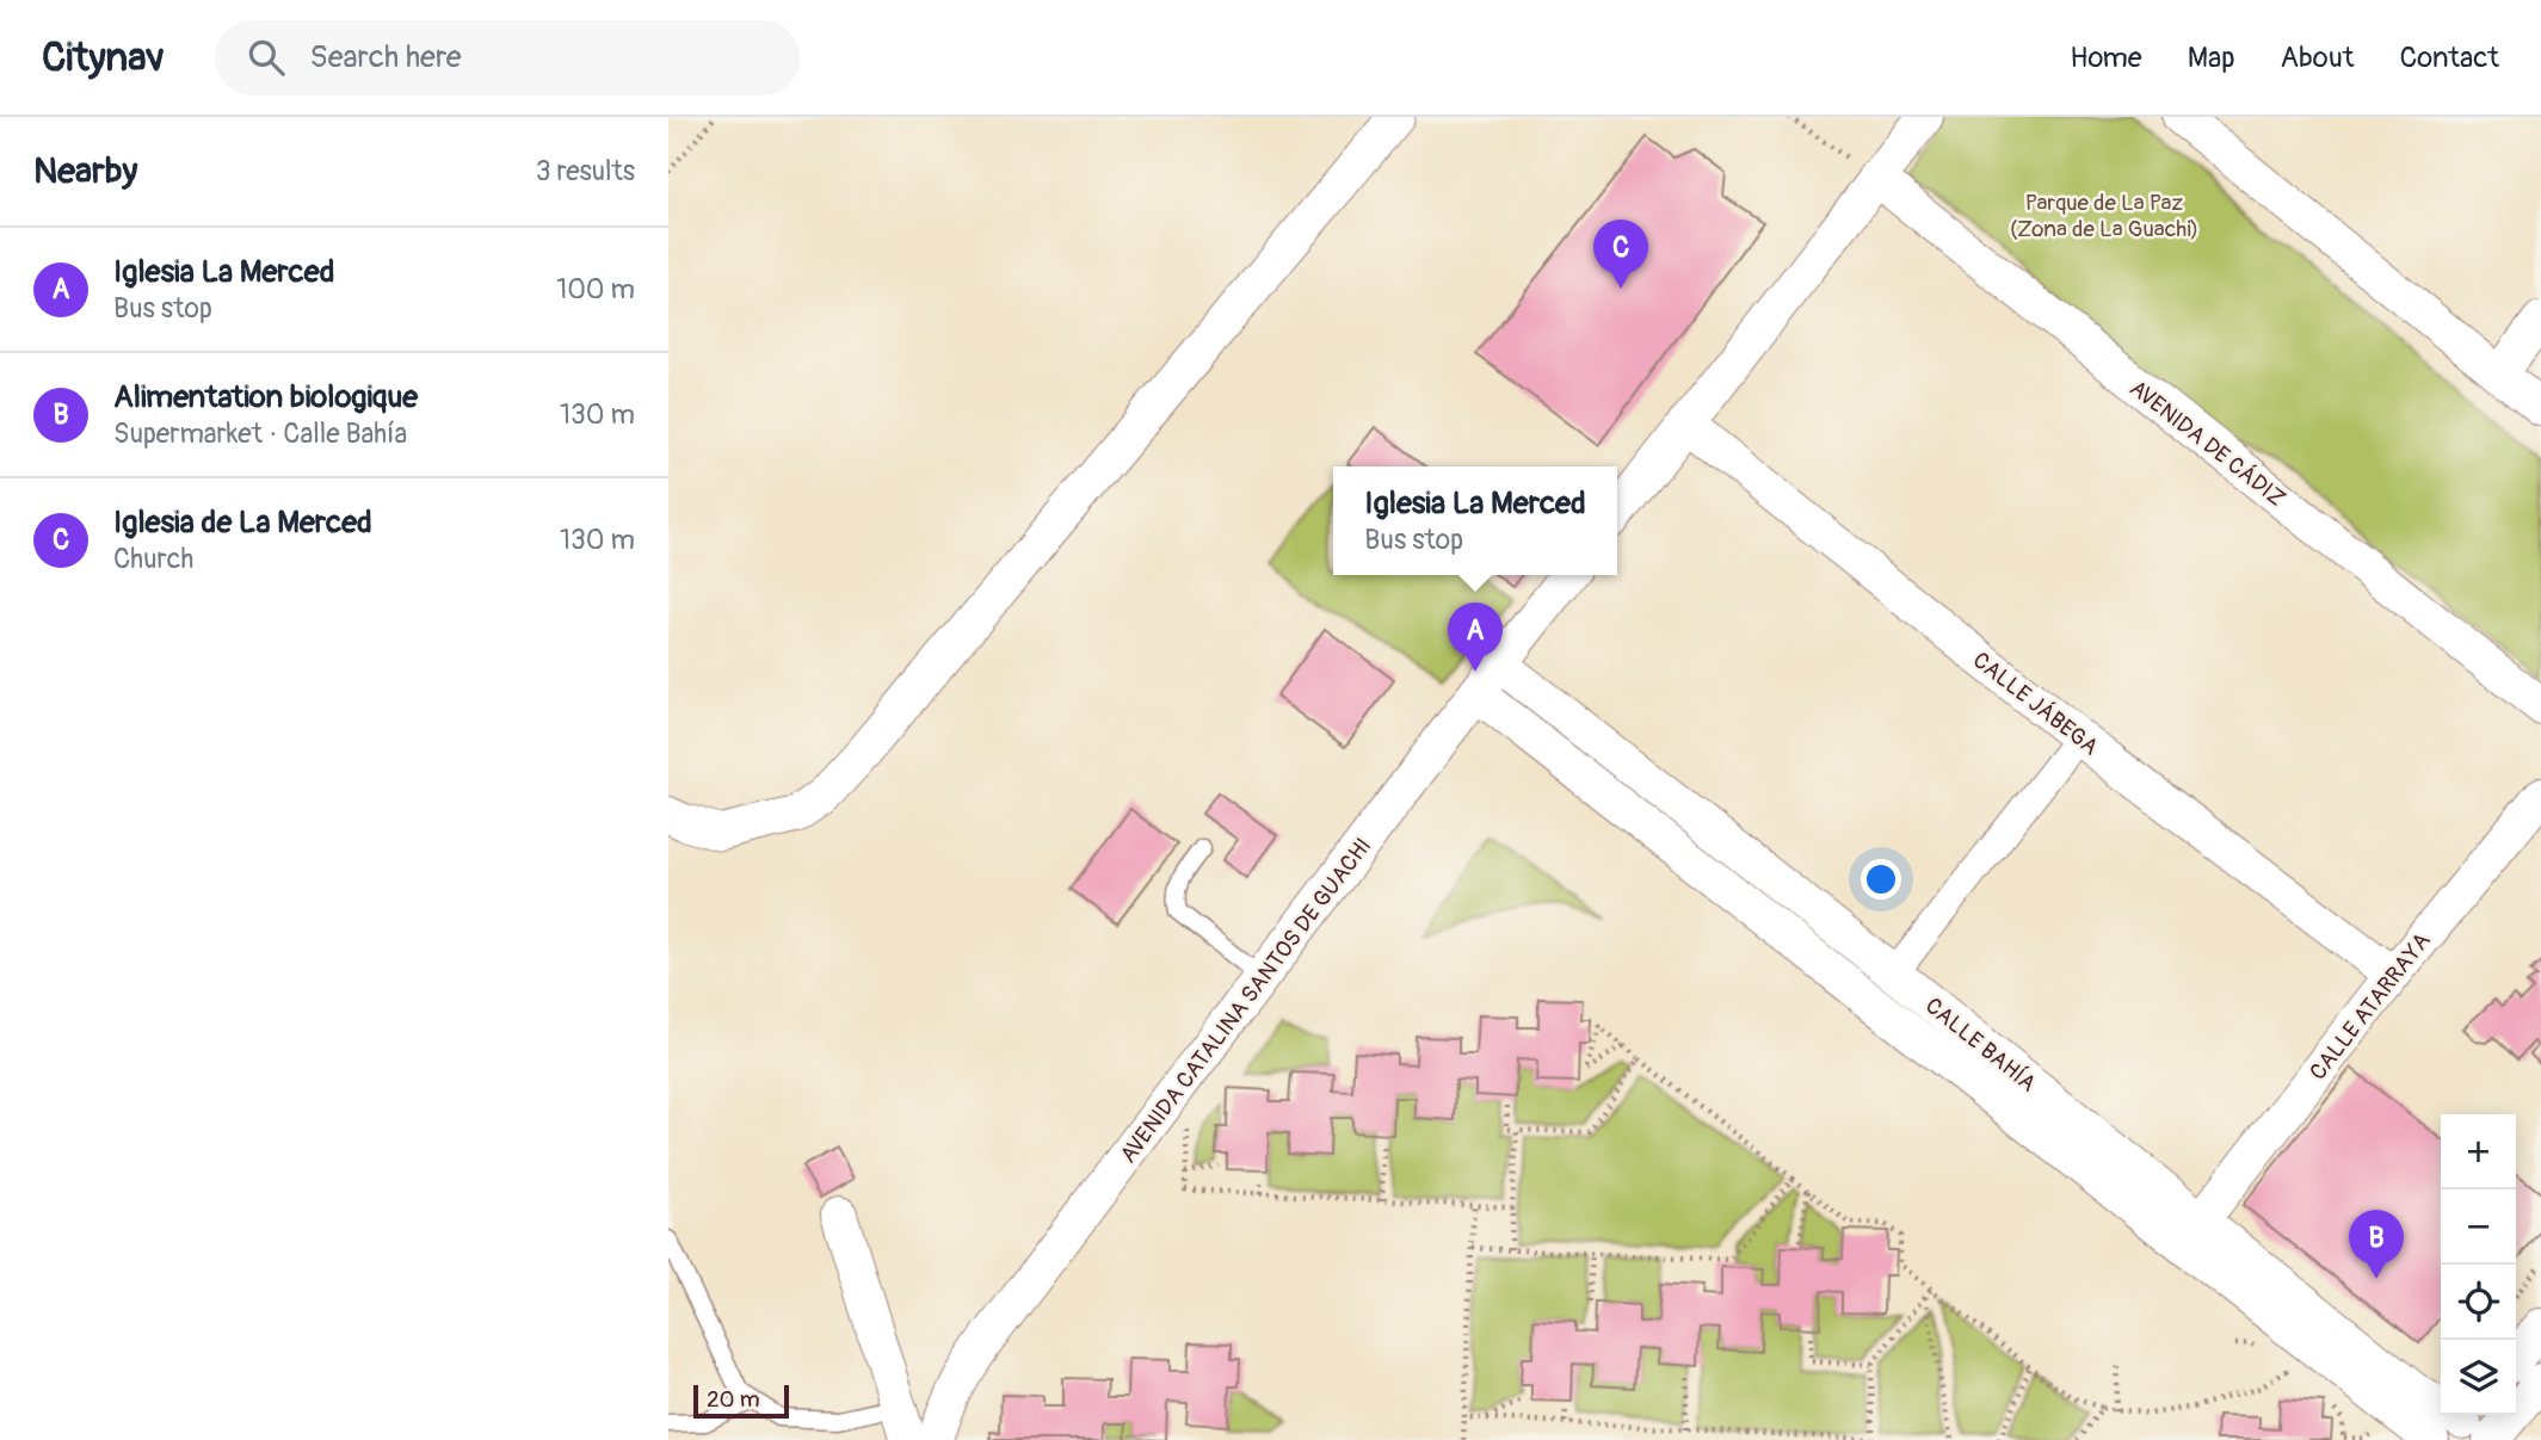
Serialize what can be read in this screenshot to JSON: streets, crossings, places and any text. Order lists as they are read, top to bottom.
{
  "streets": {
    "street": [
      "AVENIDA DE CÁDIZ",
      "CALLE JÁBEGA",
      "AVENIDA CATALINA SANTOS DE GUACHI",
      "CALLE ATARRAYA",
      "CALLE BAHÍA"
    ]
  },
  "crossings": [
    ["CALLE JÁBEGA", "CALLE ATARRAYA"],
    ["AVENIDA CATALINA SANTOS DE GUACHI", "CALLE BAHÍA"],
    ["CALLE ATARRAYA", "CALLE BAHÍA"]
  ],
  "parks": ["Parque de La Paz (Zona de La Guachi)"],
  "scale_bar": "20 m",
  "page": {
    "header": "Citynav",
    "search": "Search here",
    "nav": [
      "Home",
      "Map",
      "About",
      "Contact"
    ],
    "heading": ["Nearby", "3 results"],
    "pins": ["C", "A", "B"],
    "list": [
      {
        "mark": "A",
        "name": "Iglesia La Merced",
        "note": "Bus stop",
        "value": "100 m"
      },
      {
        "mark": "B",
        "name": "Alimentation biologique",
        "note": "Supermarket · Calle Bahía",
        "value": "130 m"
      },
      {
        "mark": "C",
        "name": "Iglesia de La Merced",
        "note": "Church",
        "value": "130 m"
      }
    ],
    "popup": ["Iglesia La Merced", "Bus stop"],
    "map_buttons": ["+", "−"],
    "scale": "20 m"
  }
}
